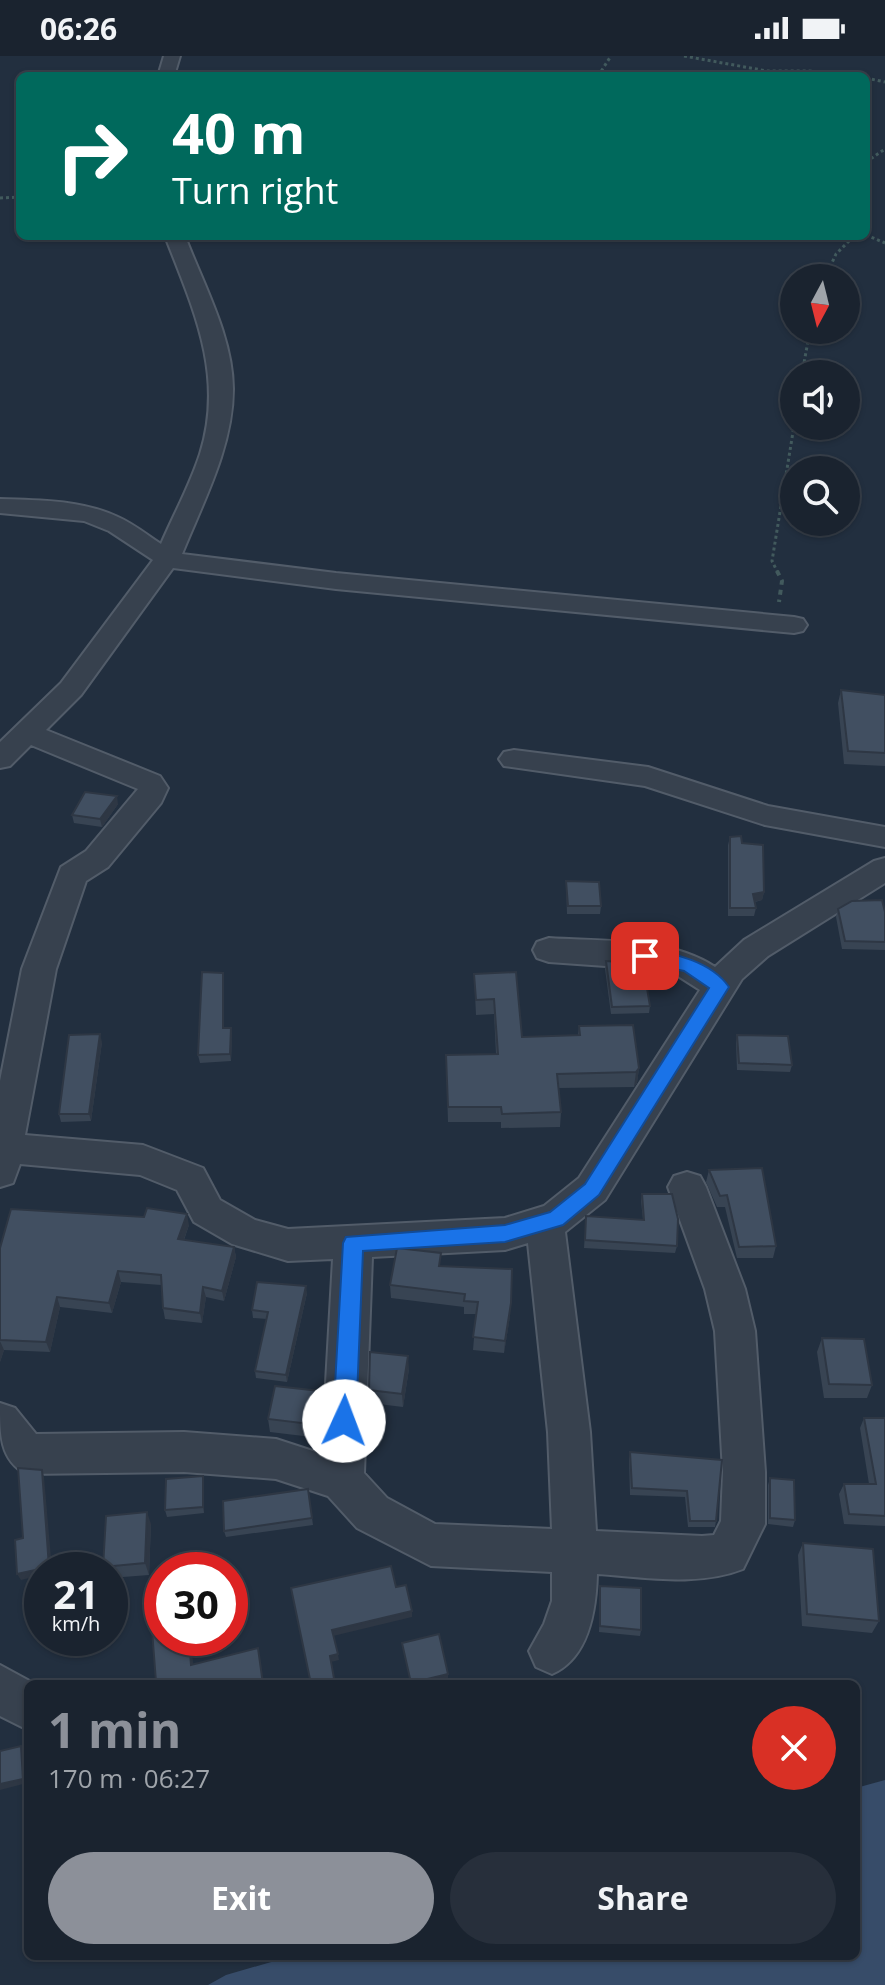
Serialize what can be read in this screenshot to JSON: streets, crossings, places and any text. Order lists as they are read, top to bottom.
{
  "north": "bottom",
  "page": {
    "status": "06:26",
    "turn": ["40 m", "Turn right"],
    "speed": "21 km/h",
    "limit": "30",
    "heading": ["1 min", "170 m · 06:27"],
    "buttons": ["Exit", "Share"]
  }
}
